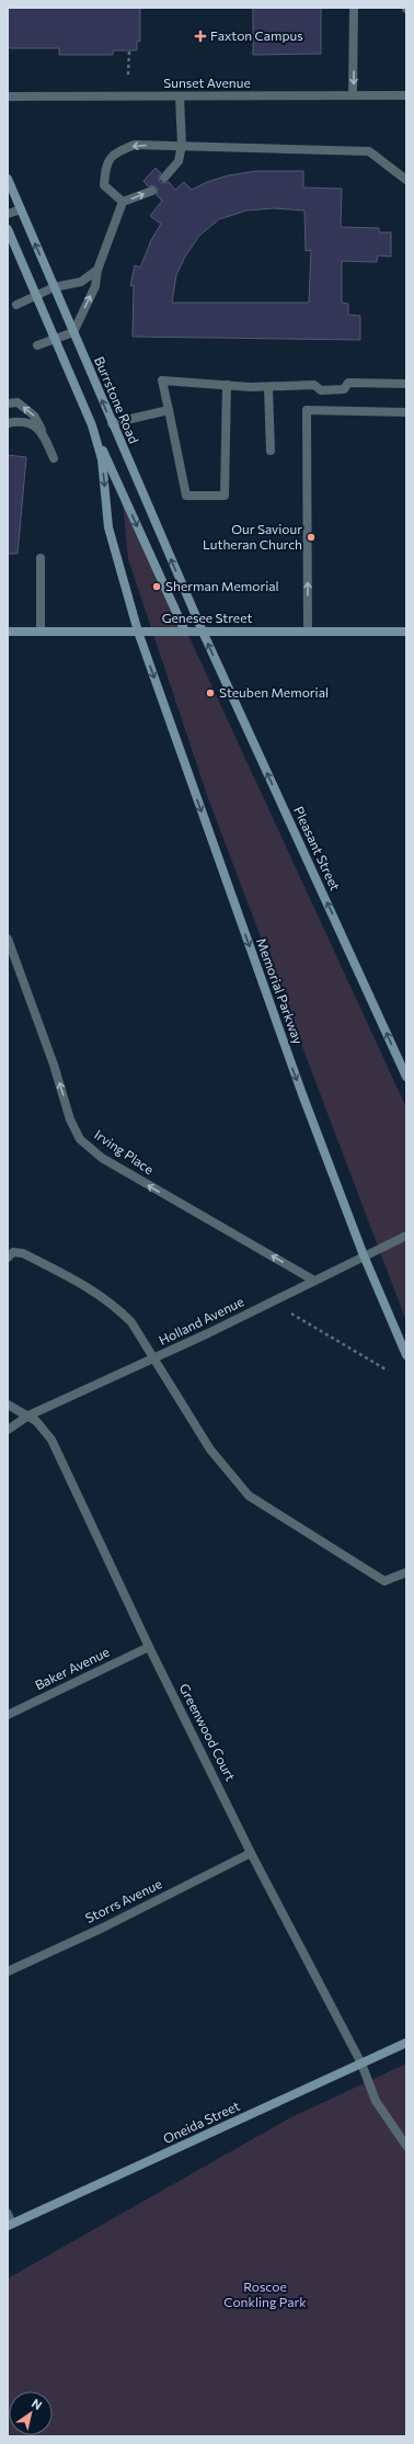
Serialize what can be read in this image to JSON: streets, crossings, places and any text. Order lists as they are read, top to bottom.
{
  "streets": {
    "street": [
      "Sunset Avenue",
      "Burrstone Road",
      "Genesee Street",
      "Pleasant Street",
      "Memorial Parkway",
      "Irving Place",
      "Holland Avenue",
      "Baker Avenue",
      "Greenwood Court",
      "Storrs Avenue",
      "Oneida Street"
    ]
  },
  "crossings": [
    ["Burrstone Road", "Genesee Street"],
    ["Burrstone Road", "Pleasant Street"],
    ["Genesee Street", "Pleasant Street"],
    ["Genesee Street", "Memorial Parkway"],
    ["Memorial Parkway", "Holland Avenue"],
    ["Irving Place", "Holland Avenue"],
    ["Holland Avenue", "Greenwood Court"],
    ["Baker Avenue", "Greenwood Court"],
    ["Greenwood Court", "Storrs Avenue"],
    ["Greenwood Court", "Oneida Street"]
  ],
  "one_way": ["Pleasant Street", "Memorial Parkway", "Irving Place"],
  "parks": ["Roscoe Conkling Park"],
  "places": {
    "health": ["Faxton Campus"],
    "other": ["Our Saviour Lutheran Church", "Sherman Memorial", "Steuben Memorial"]
  },
  "north": "top right"
}
